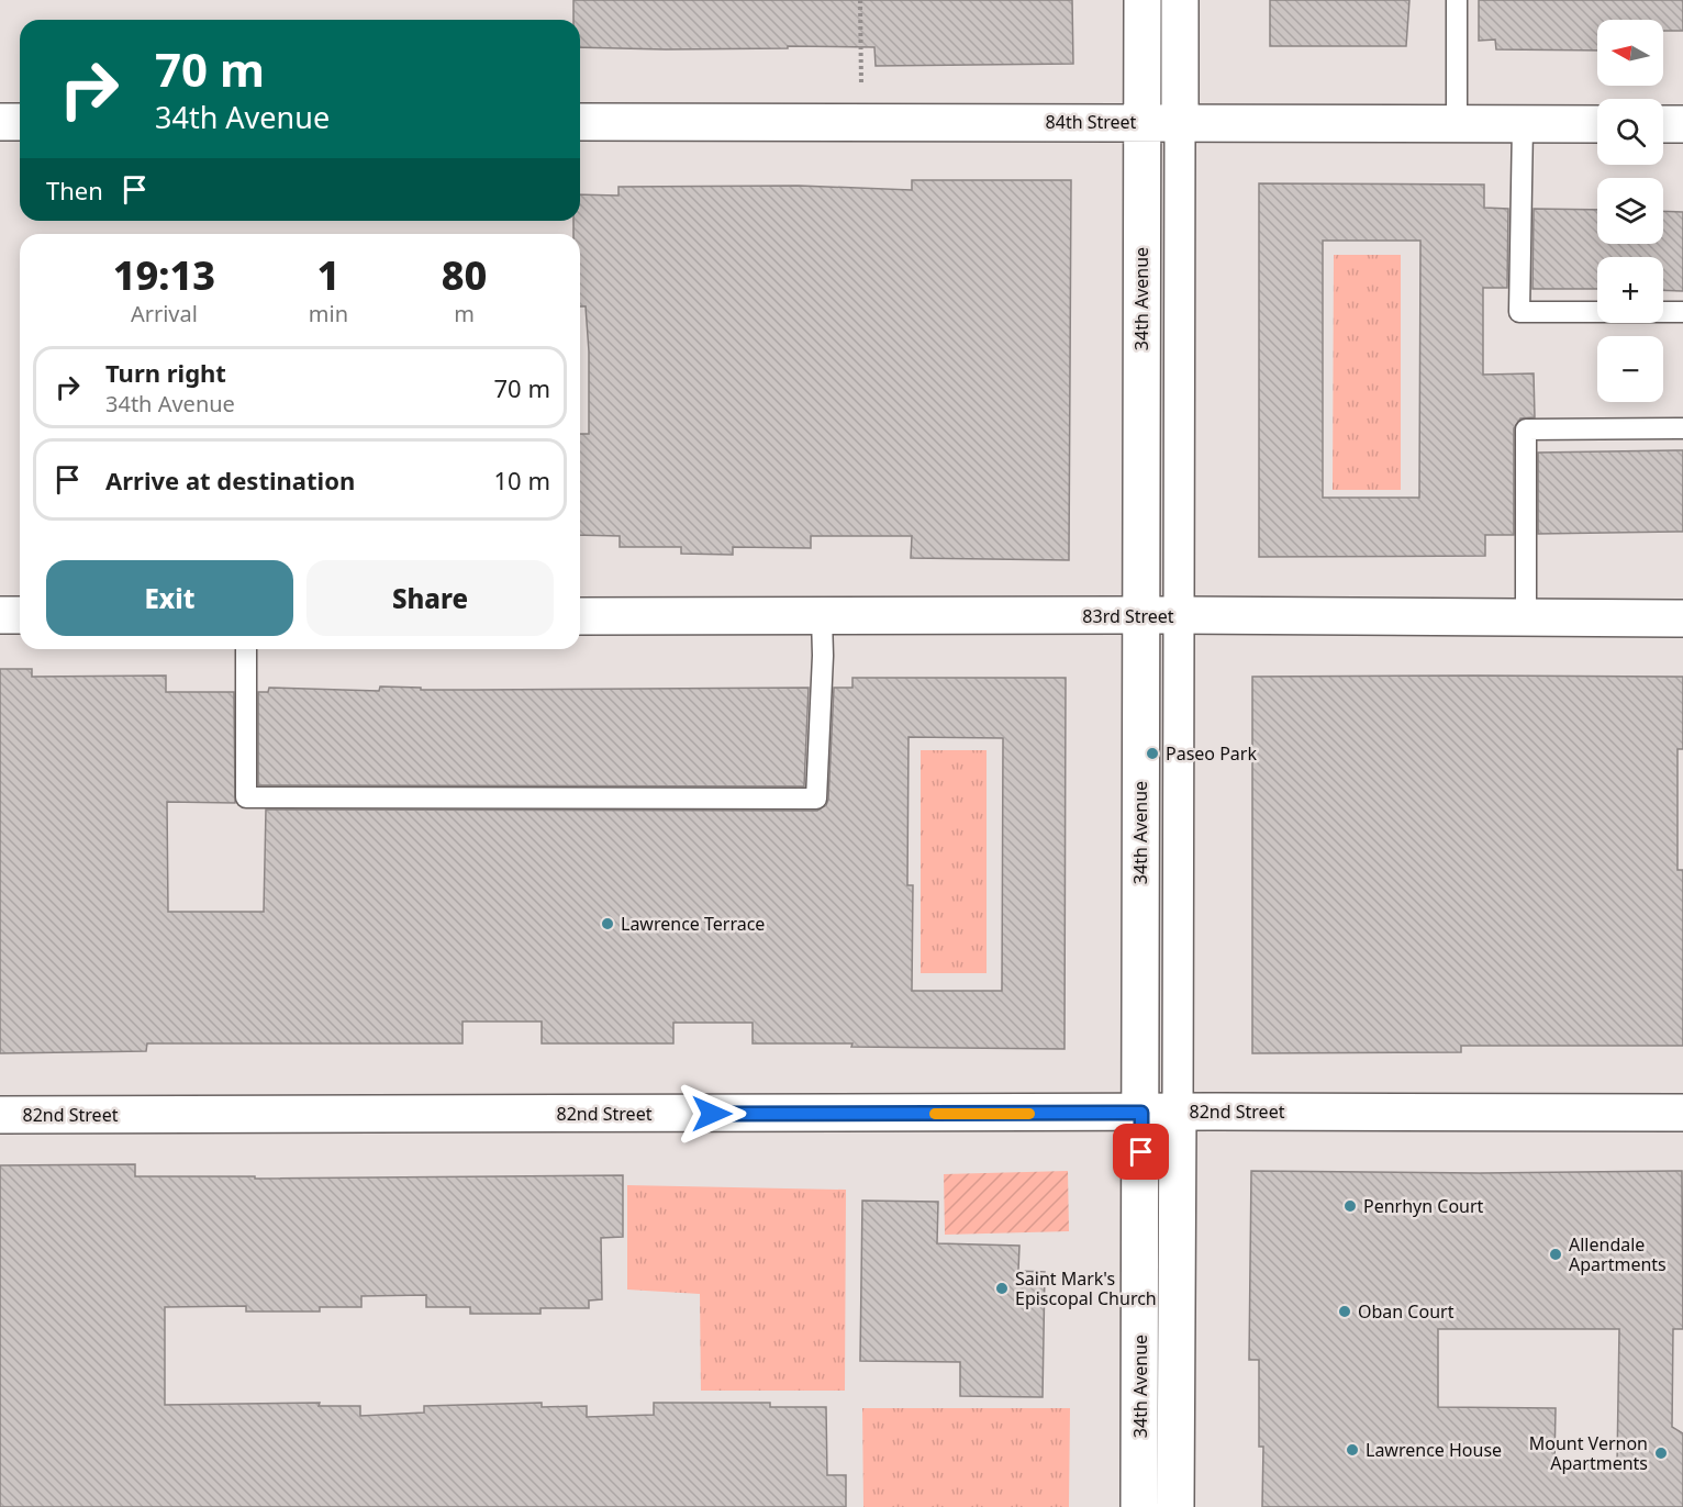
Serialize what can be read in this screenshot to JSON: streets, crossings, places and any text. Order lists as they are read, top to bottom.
{
  "streets": {
    "street": [
      "84th Street",
      "34th Avenue",
      "83rd Street",
      "82nd Street"
    ]
  },
  "crossings": [
    ["84th Street", "34th Avenue"],
    ["34th Avenue", "83rd Street"],
    ["34th Avenue", "82nd Street"]
  ],
  "places": [
    "Paseo Park",
    "Lawrence Terrace",
    "Penrhyn Court",
    "Allendale Apartments",
    "Saint Mark's Episcopal Church",
    "Oban Court",
    "Lawrence House",
    "Mount Vernon Apartments"
  ],
  "north": "left",
  "page": {
    "map_buttons": ["+", "−"],
    "turn": ["70 m", "34th Avenue"],
    "then": "Then",
    "eta": [
      "19:13",
      "Arrival",
      "1",
      "min",
      "80",
      "m"
    ],
    "list": [
      {
        "name": "Turn right",
        "note": "34th Avenue",
        "value": "70 m"
      },
      {
        "name": "Arrive at destination",
        "value": "10 m"
      }
    ],
    "buttons": ["Exit", "Share"]
  }
}
